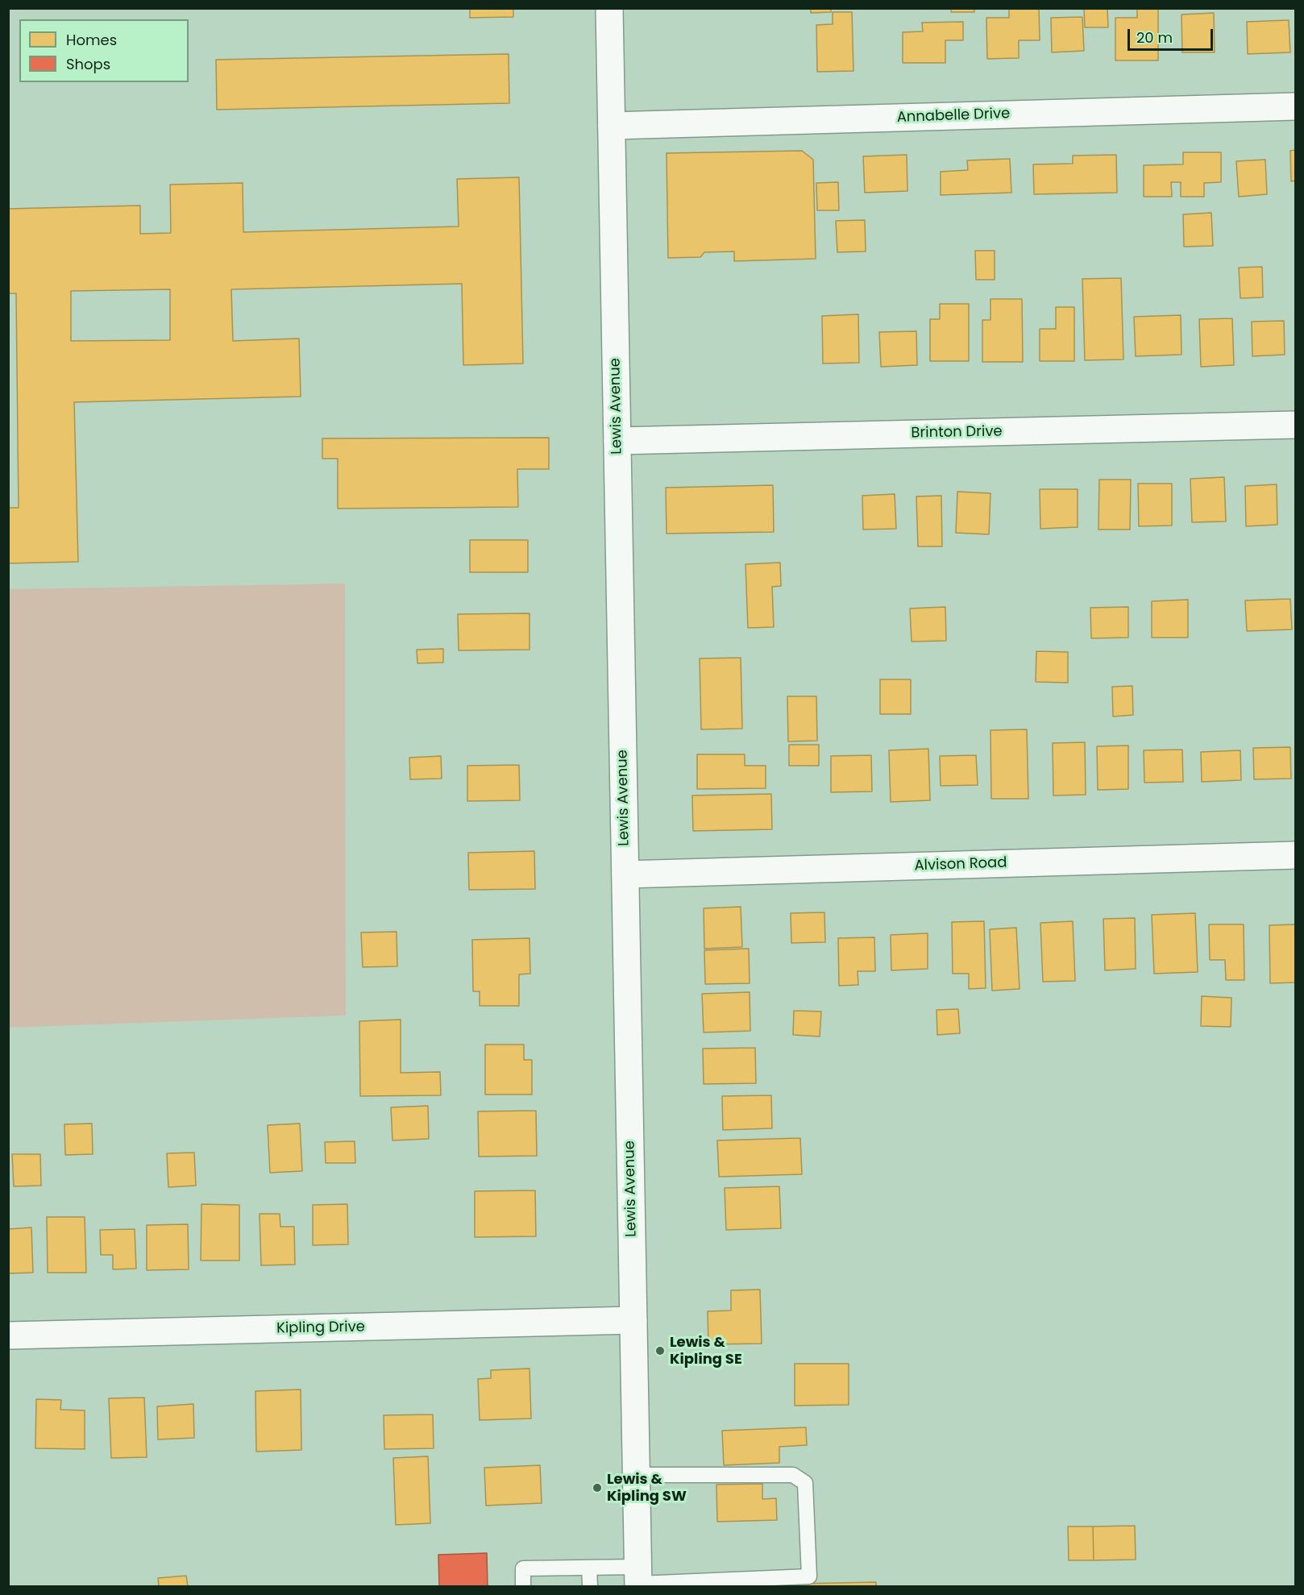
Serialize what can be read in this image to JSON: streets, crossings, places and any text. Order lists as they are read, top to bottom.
{
  "streets": {
    "street": [
      "Annabelle Drive",
      "Lewis Avenue",
      "Brinton Drive",
      "Alvison Road",
      "Kipling Drive"
    ]
  },
  "crossings": [
    ["Annabelle Drive", "Lewis Avenue"],
    ["Lewis Avenue", "Brinton Drive"],
    ["Lewis Avenue", "Alvison Road"],
    ["Lewis Avenue", "Kipling Drive"]
  ],
  "places": ["Lewis & Kipling SE", "Lewis & Kipling SW"],
  "legend": ["Homes", "Shops"],
  "scale_bar": "20 m"
}
